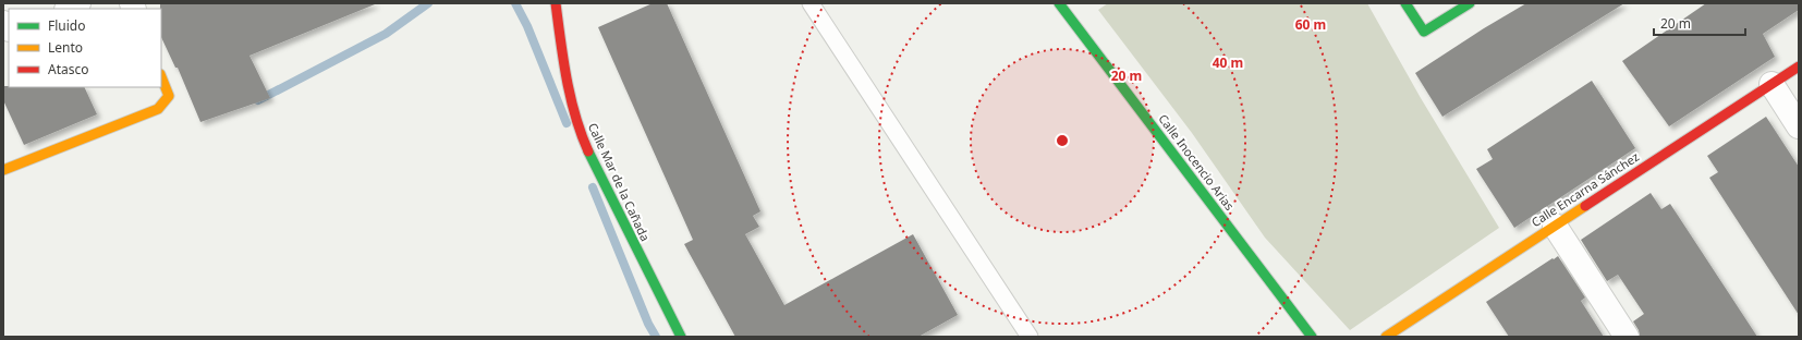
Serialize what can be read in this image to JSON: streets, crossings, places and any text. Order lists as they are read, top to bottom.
{
  "streets": {
    "street": ["Calle Inocencio Arias", "Calle Mar de la Cañada", "Calle Encarna Sánchez"]
  },
  "legend": ["Fluido", "Lento", "Atasco"],
  "scale_bar": "20 m",
  "rings": ["60 m", "40 m", "20 m"]
}
